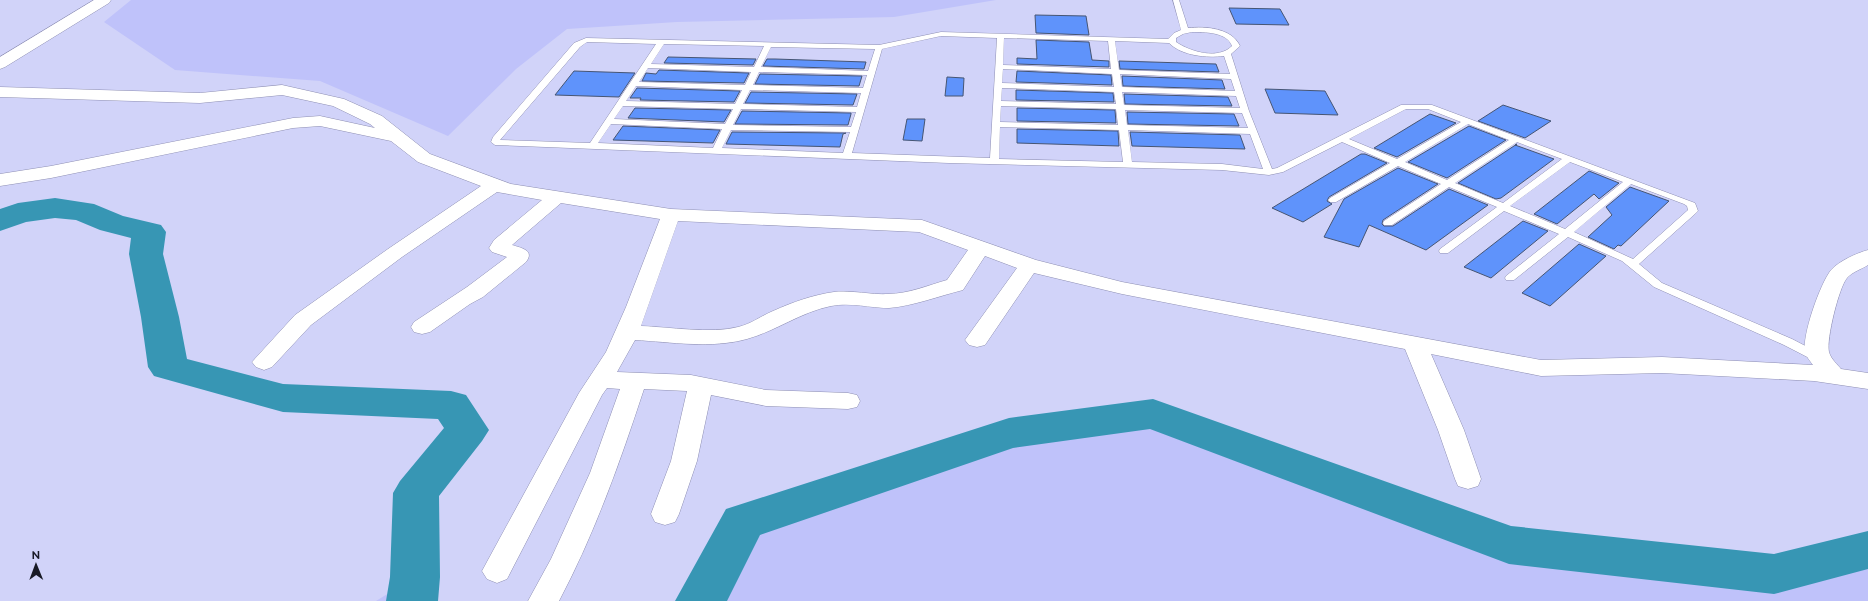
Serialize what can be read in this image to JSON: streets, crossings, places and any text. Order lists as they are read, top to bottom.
{
  "north": "top"
}
